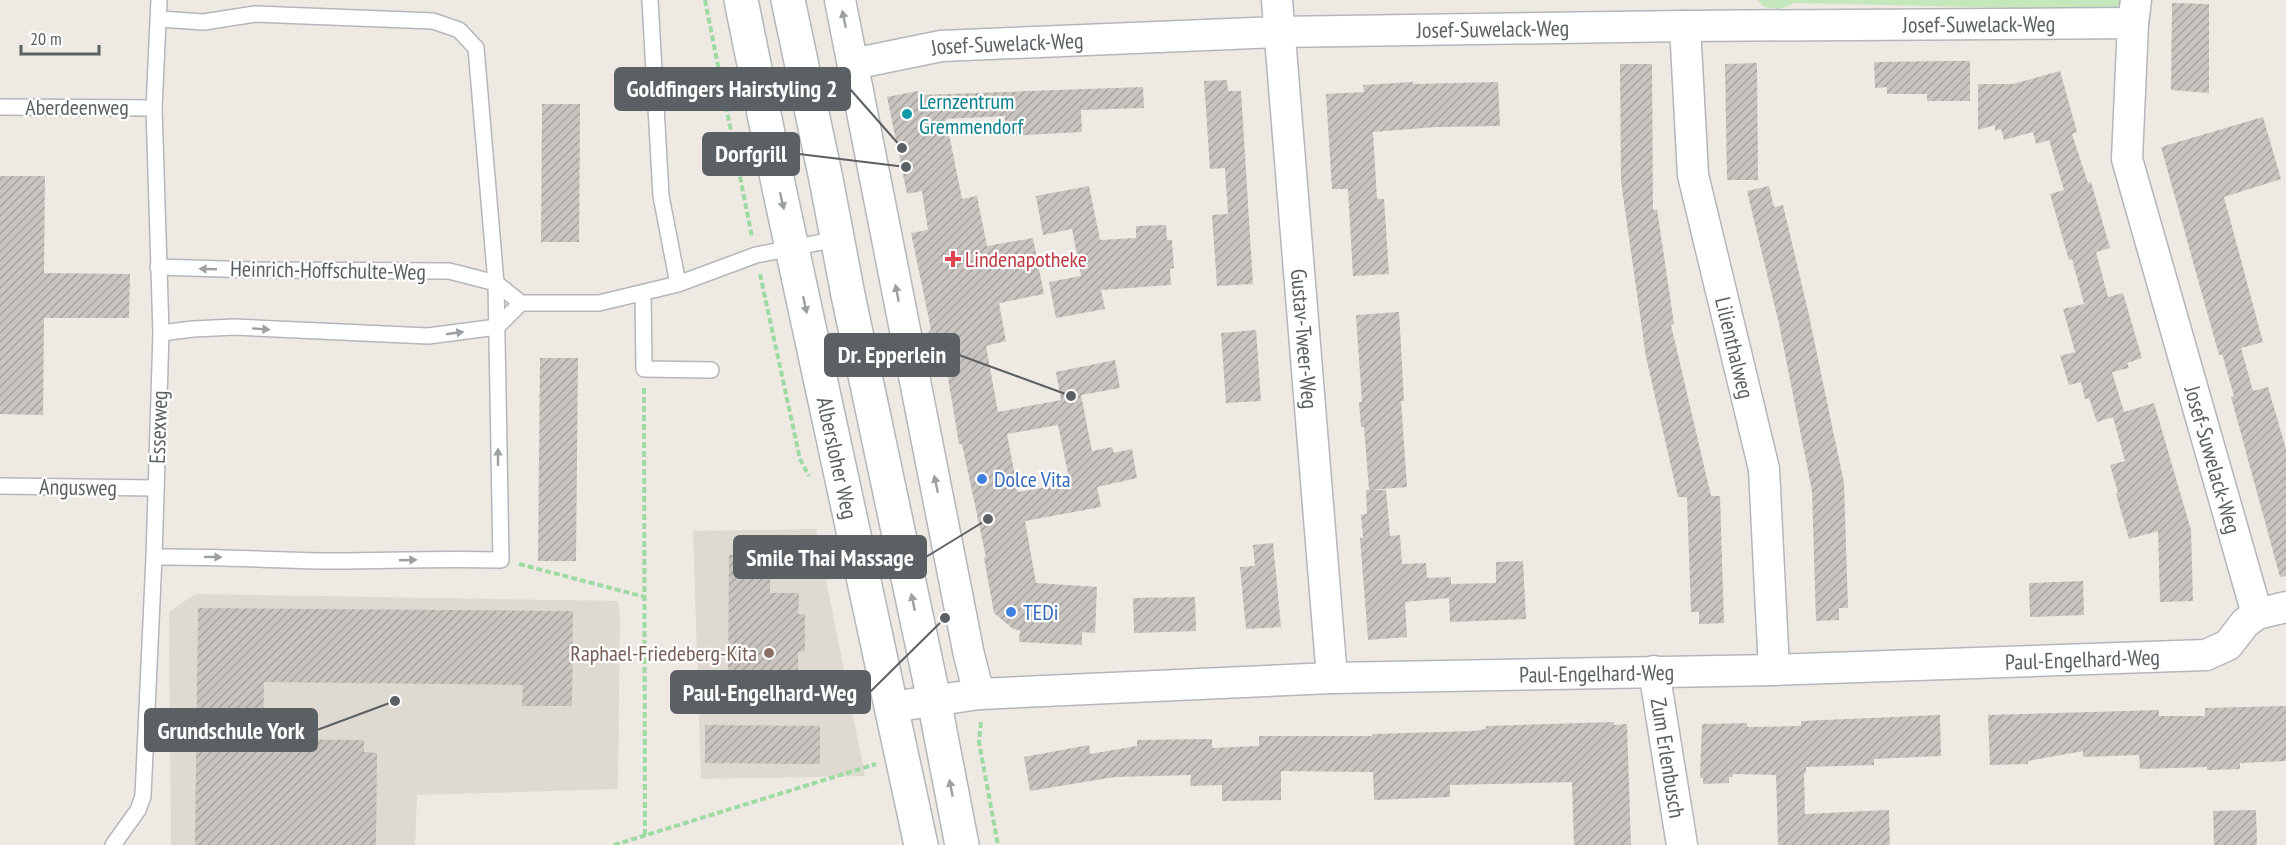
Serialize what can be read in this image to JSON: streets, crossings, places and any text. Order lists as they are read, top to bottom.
{
  "streets": {
    "main road": ["Albersloher Weg"],
    "street": [
      "Josef-Suwelack-Weg",
      "Gustav-Tweer-Weg",
      "Lilienthalweg",
      "Paul-Engelhard-Weg",
      "Zum Erlenbusch"
    ],
    "lane": [
      "Aberdeenweg",
      "Heinrich-Hoffschulte-Weg",
      "Essexweg",
      "Angusweg"
    ]
  },
  "crossings": [
    ["Josef-Suwelack-Weg", "Gustav-Tweer-Weg"],
    ["Josef-Suwelack-Weg", "Lilienthalweg"],
    ["Josef-Suwelack-Weg", "Paul-Engelhard-Weg"],
    ["Aberdeenweg", "Essexweg"],
    ["Heinrich-Hoffschulte-Weg", "Essexweg"],
    ["Gustav-Tweer-Weg", "Paul-Engelhard-Weg"],
    ["Lilienthalweg", "Paul-Engelhard-Weg"],
    ["Essexweg", "Angusweg"],
    ["Albersloher Weg", "Paul-Engelhard-Weg"],
    ["Paul-Engelhard-Weg", "Zum Erlenbusch"]
  ],
  "places": {
    "other": [
      "Lernzentrum Gremmendorf",
      "Goldfingers Hairstyling 2",
      "Dorfgrill",
      "Dr. Epperlein",
      "Dolce Vita",
      "Smile Thai Massage",
      "TEDi",
      "Paul-Engelhard-Weg",
      "Raphael-Friedeberg-Kita",
      "Grundschule York"
    ],
    "health": ["Lindenapotheke"]
  },
  "scale_bar": "20 m"
}
